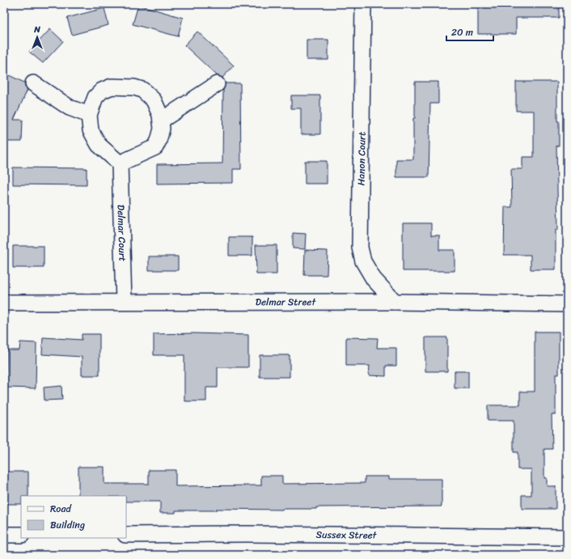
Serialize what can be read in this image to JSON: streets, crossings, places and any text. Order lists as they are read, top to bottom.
{
  "streets": {
    "street": [
      "Hanon Court",
      "Delmar Court",
      "Delmar Street",
      "Sussex Street"
    ]
  },
  "crossings": [
    ["Hanon Court", "Delmar Street"],
    ["Delmar Court", "Delmar Street"]
  ],
  "legend": ["Road", "Building"],
  "scale_bar": "20 m",
  "north": "top"
}
